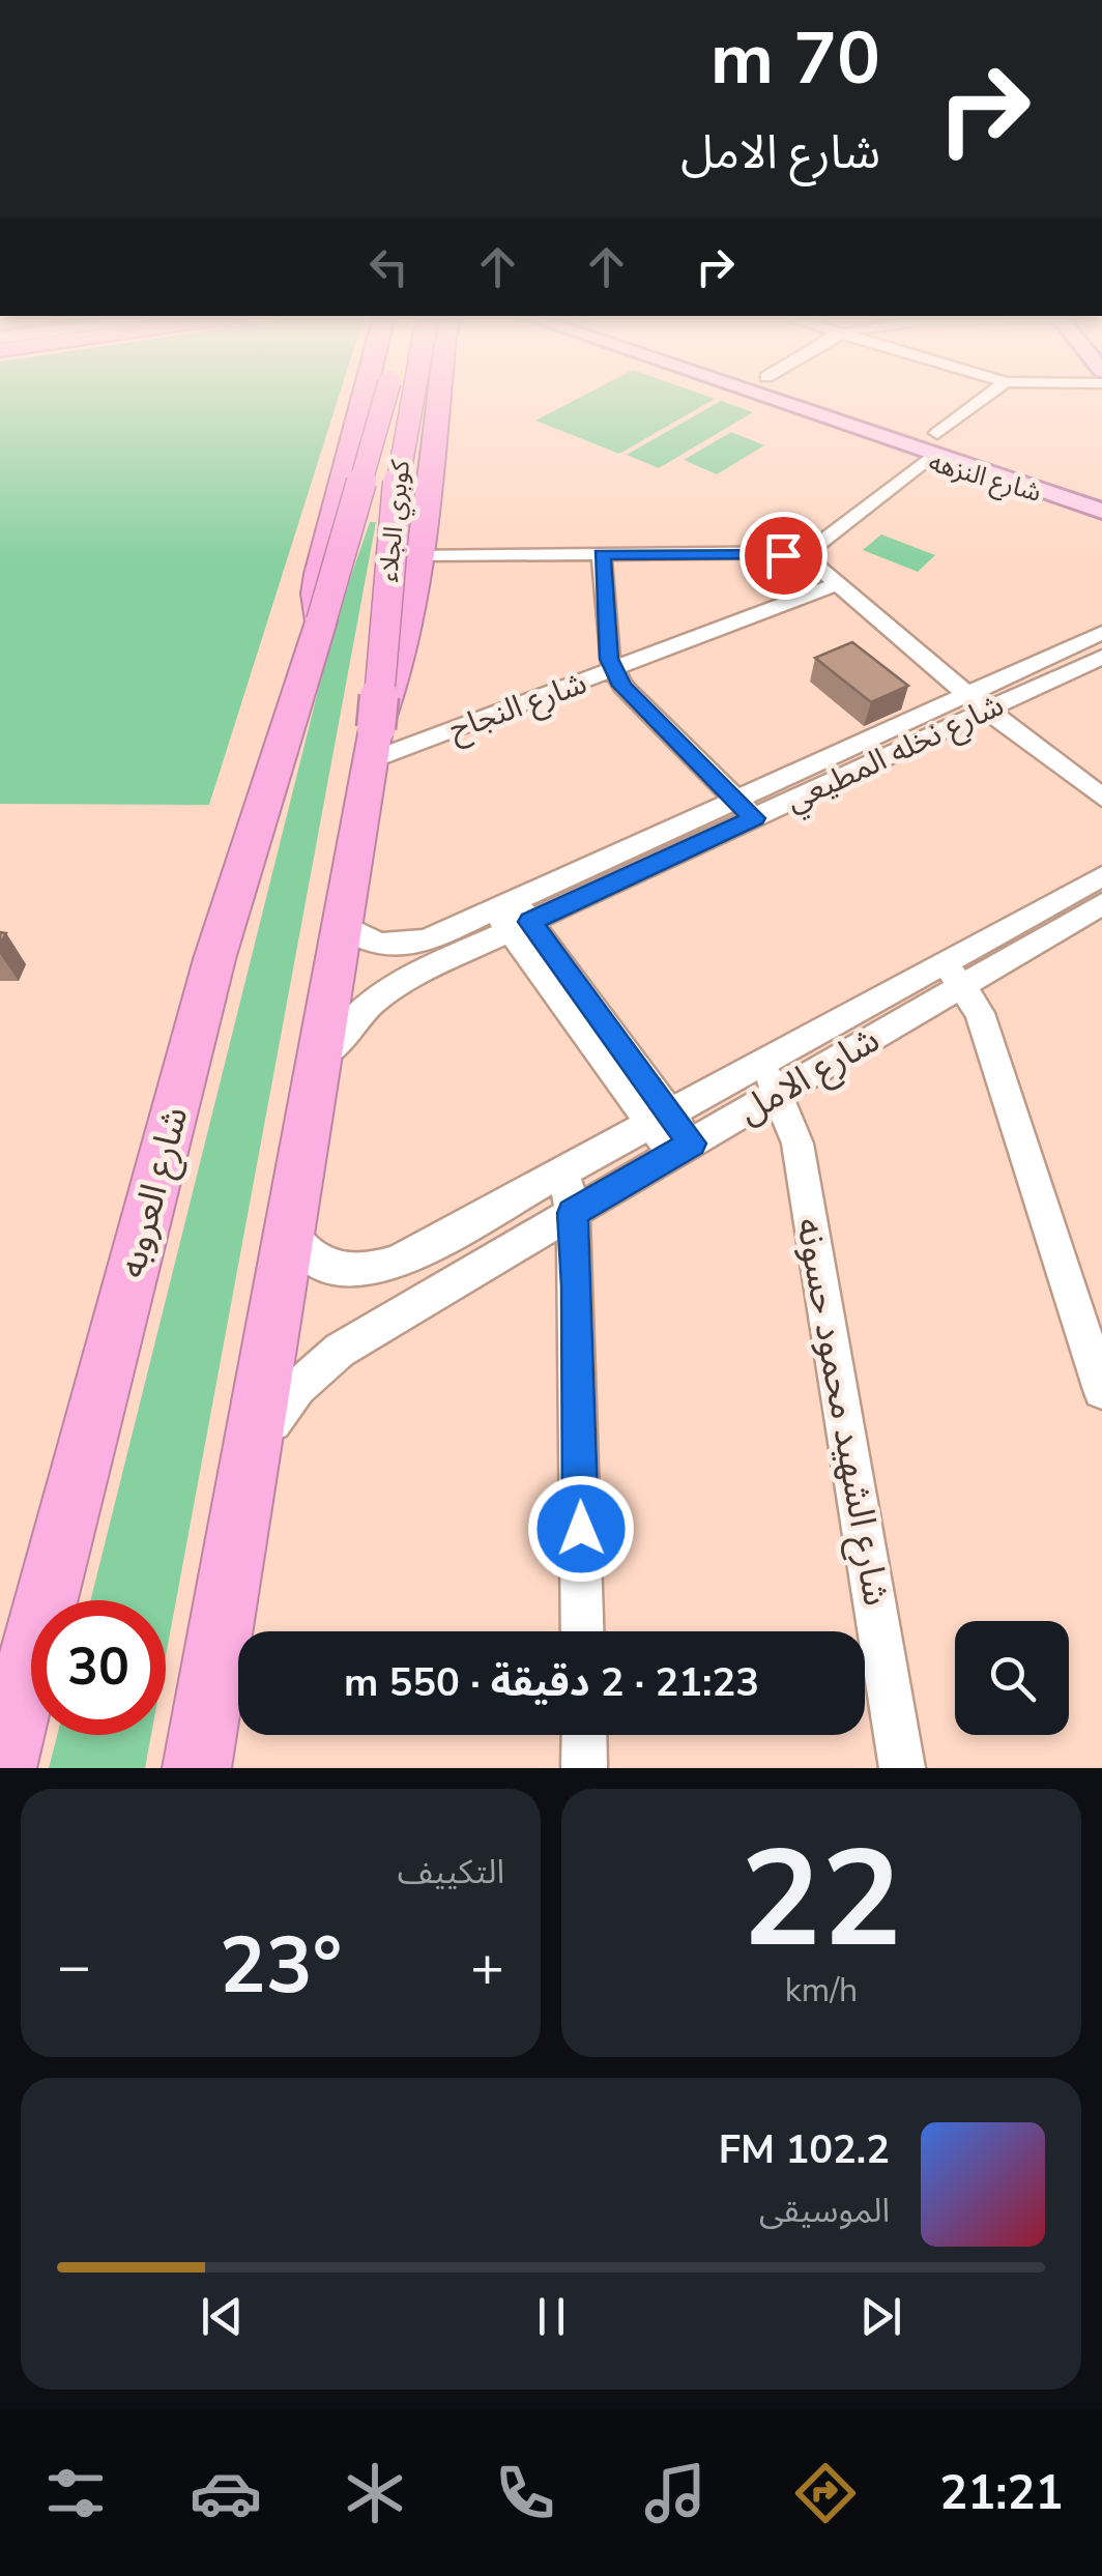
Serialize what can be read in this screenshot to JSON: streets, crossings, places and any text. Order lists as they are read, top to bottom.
{
  "streets": {
    "highway": ["كوبري الجلاء", "شارع العروبه"],
    "main road": ["شارع النزهه"],
    "street": [
      "شارع النجاح",
      "شارع نخله المطيعي",
      "شارع الامل",
      "شارع الشهيد محمود حسونه"
    ]
  },
  "crossings": [
    ["كوبري الجلاء", "شارع النجاح"],
    ["كوبري الجلاء", "شارع العروبه"],
    ["شارع الامل", "شارع الشهيد محمود حسونه"]
  ],
  "page": {
    "turn": ["70 m", "شارع الامل"],
    "limit": "30",
    "trip": "21:23 · 2 دقيقة · 550 m",
    "tile": [
      ["22", "km/h"],
      "التكييف"
    ],
    "heat": ["−", "23°", "+"],
    "song": ["102.2 FM", "الموسيقى"],
    "tabs": "21:21"
  }
}
